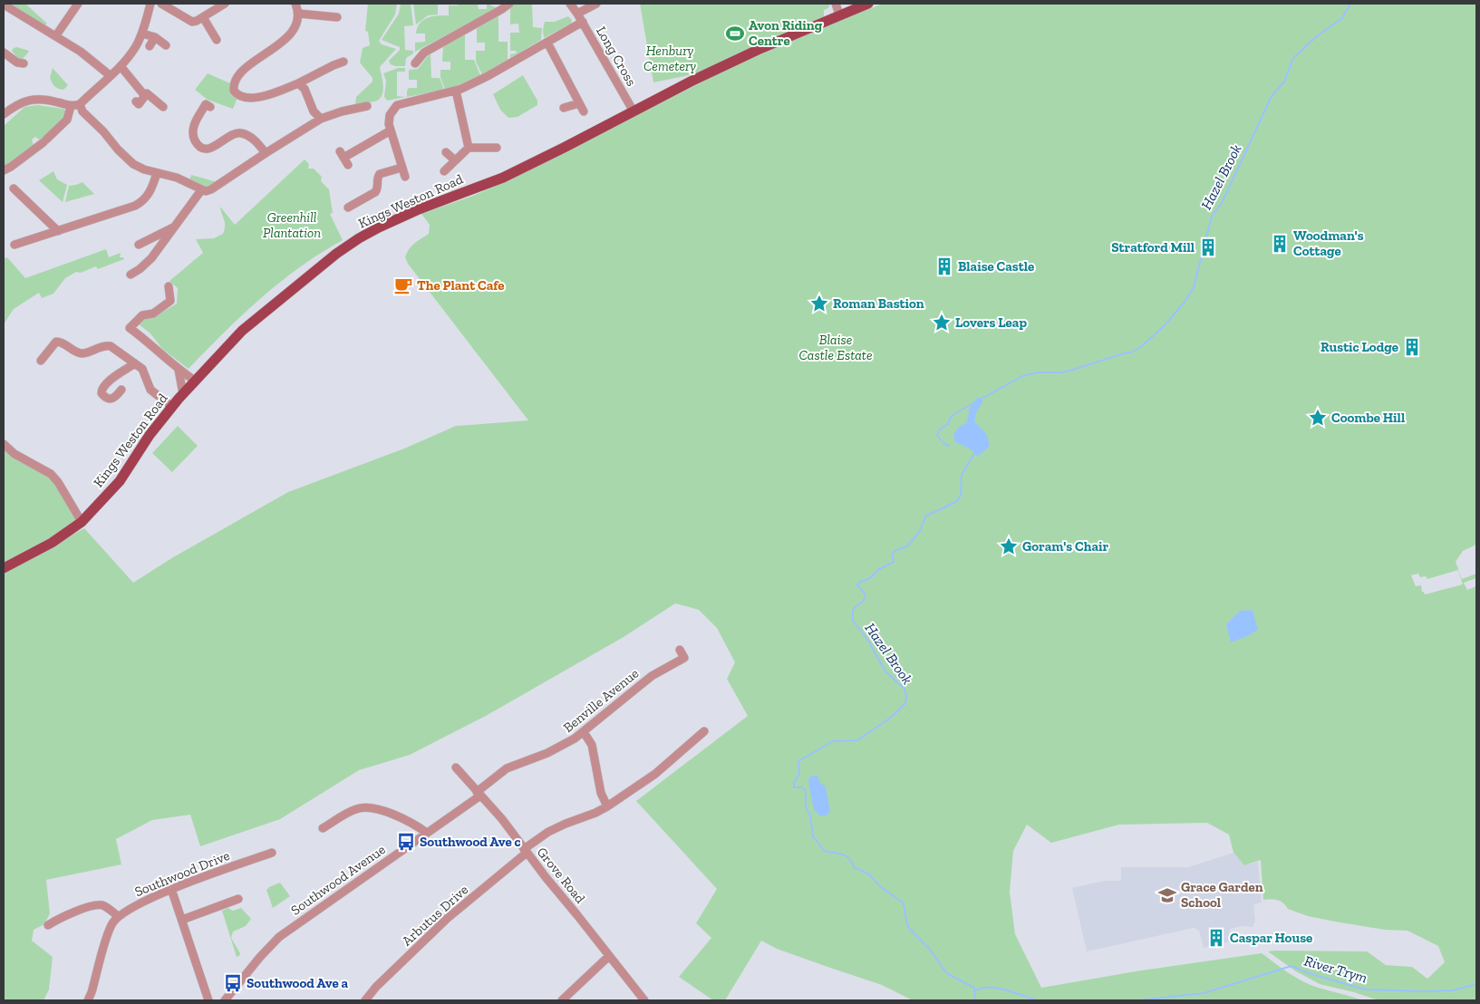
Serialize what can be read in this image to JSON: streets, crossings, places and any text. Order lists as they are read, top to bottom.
{
  "streets": {
    "main road": ["Kings Weston Road"],
    "street": [
      "Long Cross",
      "Benville Avenue",
      "Southwood Drive",
      "Grove Road",
      "Southwood Avenue",
      "Arbutus Drive"
    ]
  },
  "crossings": [
    ["Long Cross", "Kings Weston Road"],
    ["Benville Avenue", "Grove Road"],
    ["Benville Avenue", "Southwood Avenue"],
    ["Grove Road", "Southwood Avenue"],
    ["Grove Road", "Arbutus Drive"]
  ],
  "water": ["Hazel Brook", "River Trym"],
  "parks": ["Henbury Cemetery", "Greenhill Plantation", "Blaise Castle Estate"],
  "places": {
    "sports": ["Avon Riding Centre"],
    "building": [
      "Woodman's Cottage",
      "Stratford Mill",
      "Blaise Castle",
      "Rustic Lodge",
      "Caspar House"
    ],
    "cafe": ["The Plant Cafe"],
    "place": [
      "Roman Bastion",
      "Lovers Leap",
      "Coombe Hill",
      "Goram's Chair"
    ],
    "bus stop": ["Southwood Ave c", "Southwood Ave a"],
    "school or university": ["Grace Garden School"]
  }
}
